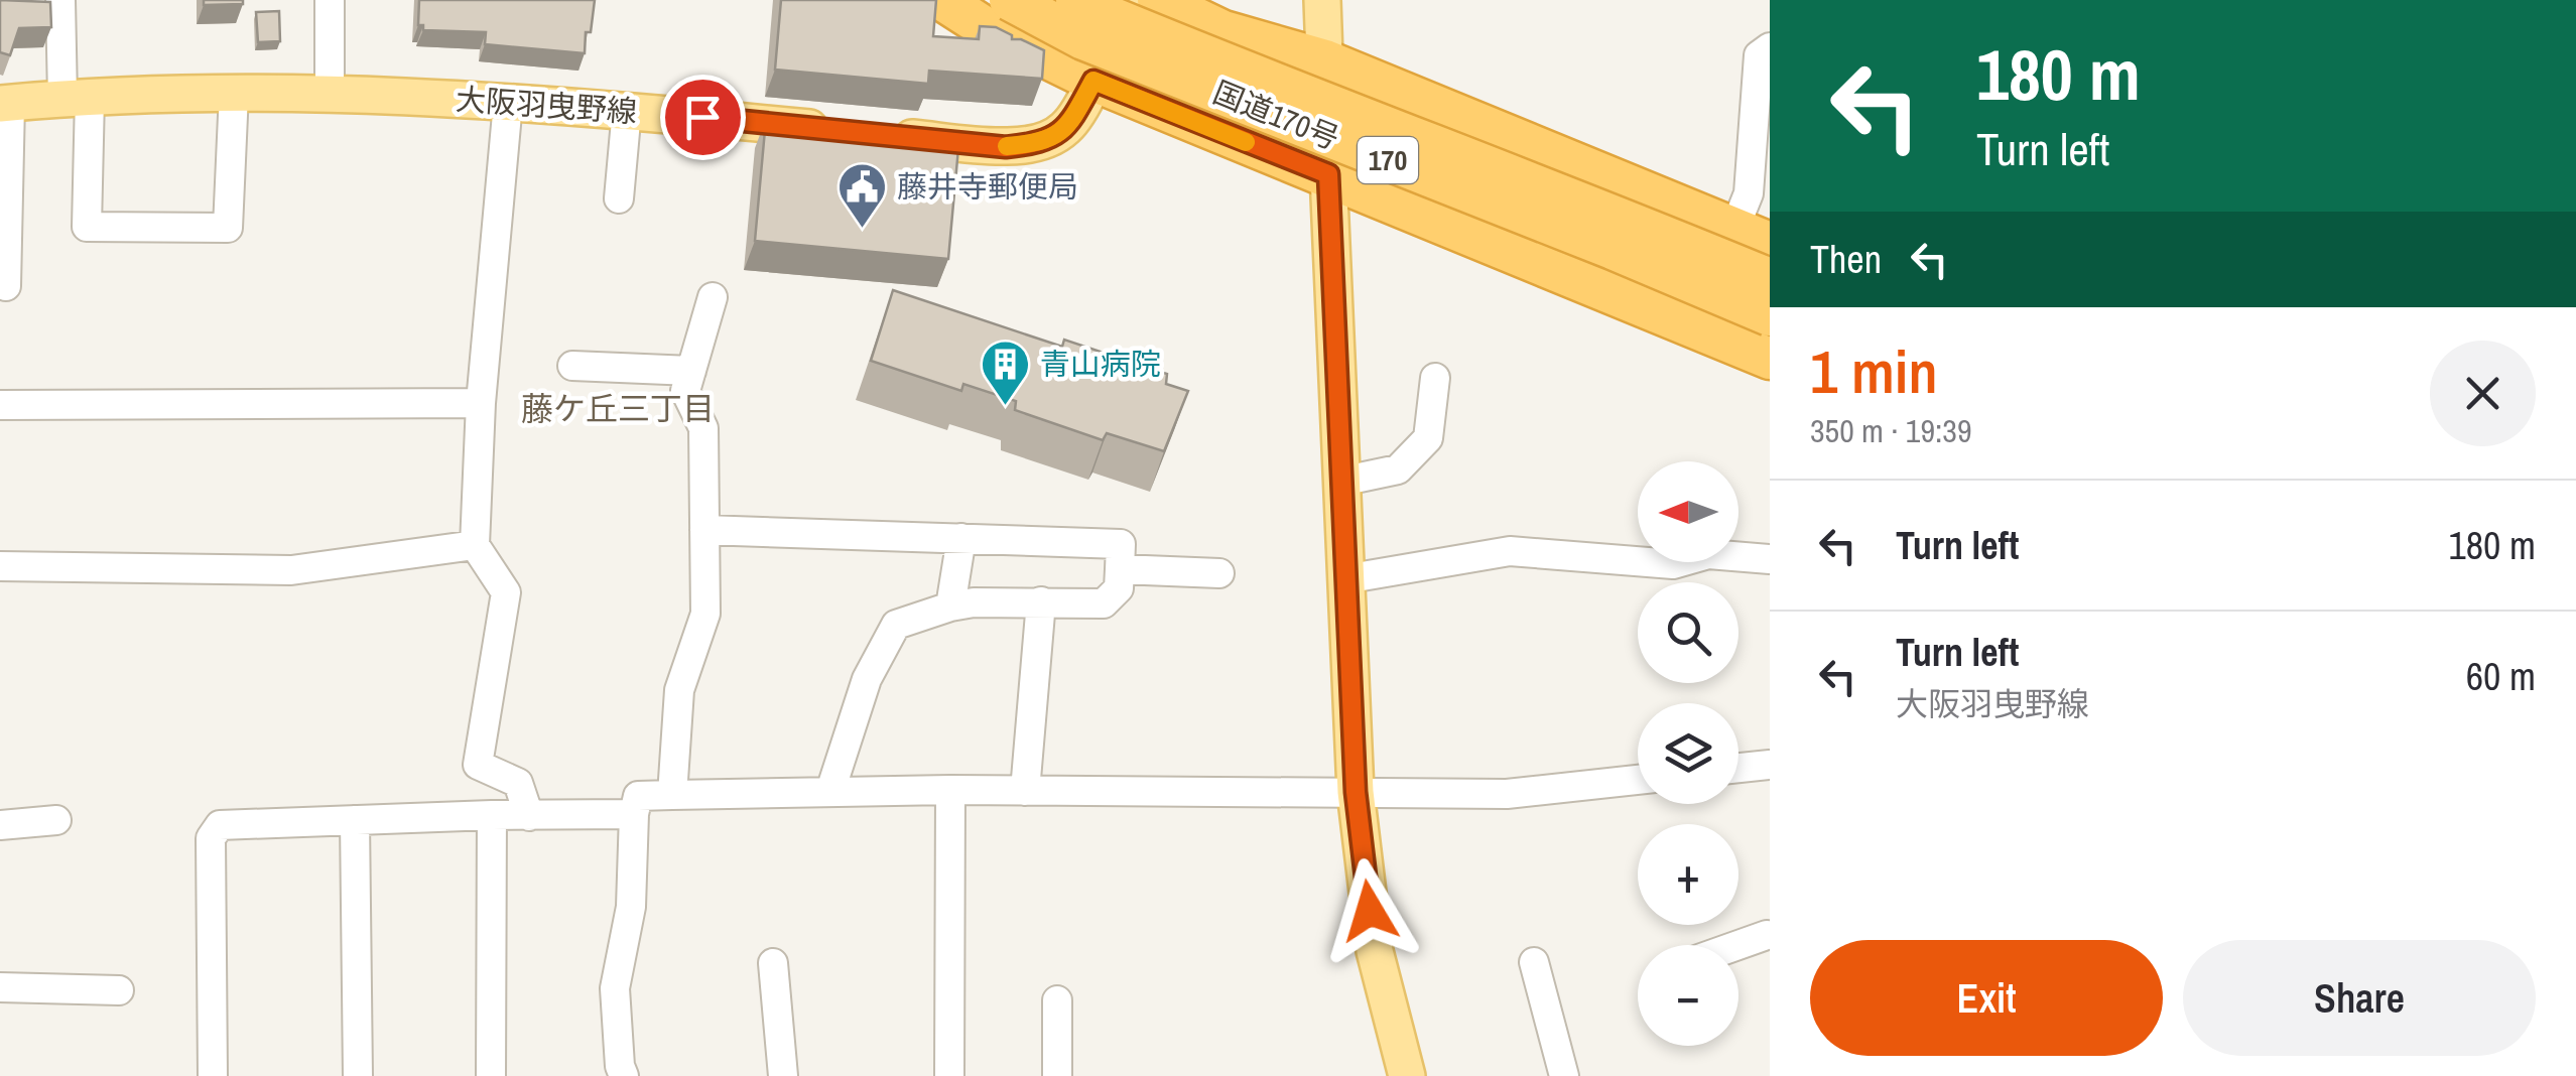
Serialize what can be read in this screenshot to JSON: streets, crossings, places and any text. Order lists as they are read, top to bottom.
{
  "streets": {
    "highway": ["国道170号", "170"],
    "main road": ["大阪羽曳野線"]
  },
  "districts": ["藤ケ丘三丁目"],
  "places": {
    "public building": ["藤井寺郵便局"],
    "building": ["青山病院"]
  },
  "north": "left",
  "page": {
    "turn": ["180 m", "Turn left"],
    "then": "Then",
    "heading": ["1 min", "350 m · 19:39"],
    "map_buttons": ["+", "−"],
    "list": [
      {
        "name": "Turn left",
        "value": "180 m"
      },
      {
        "name": "Turn left",
        "note": "大阪羽曳野線",
        "value": "60 m"
      }
    ],
    "buttons": ["Exit", "Share"]
  }
}
